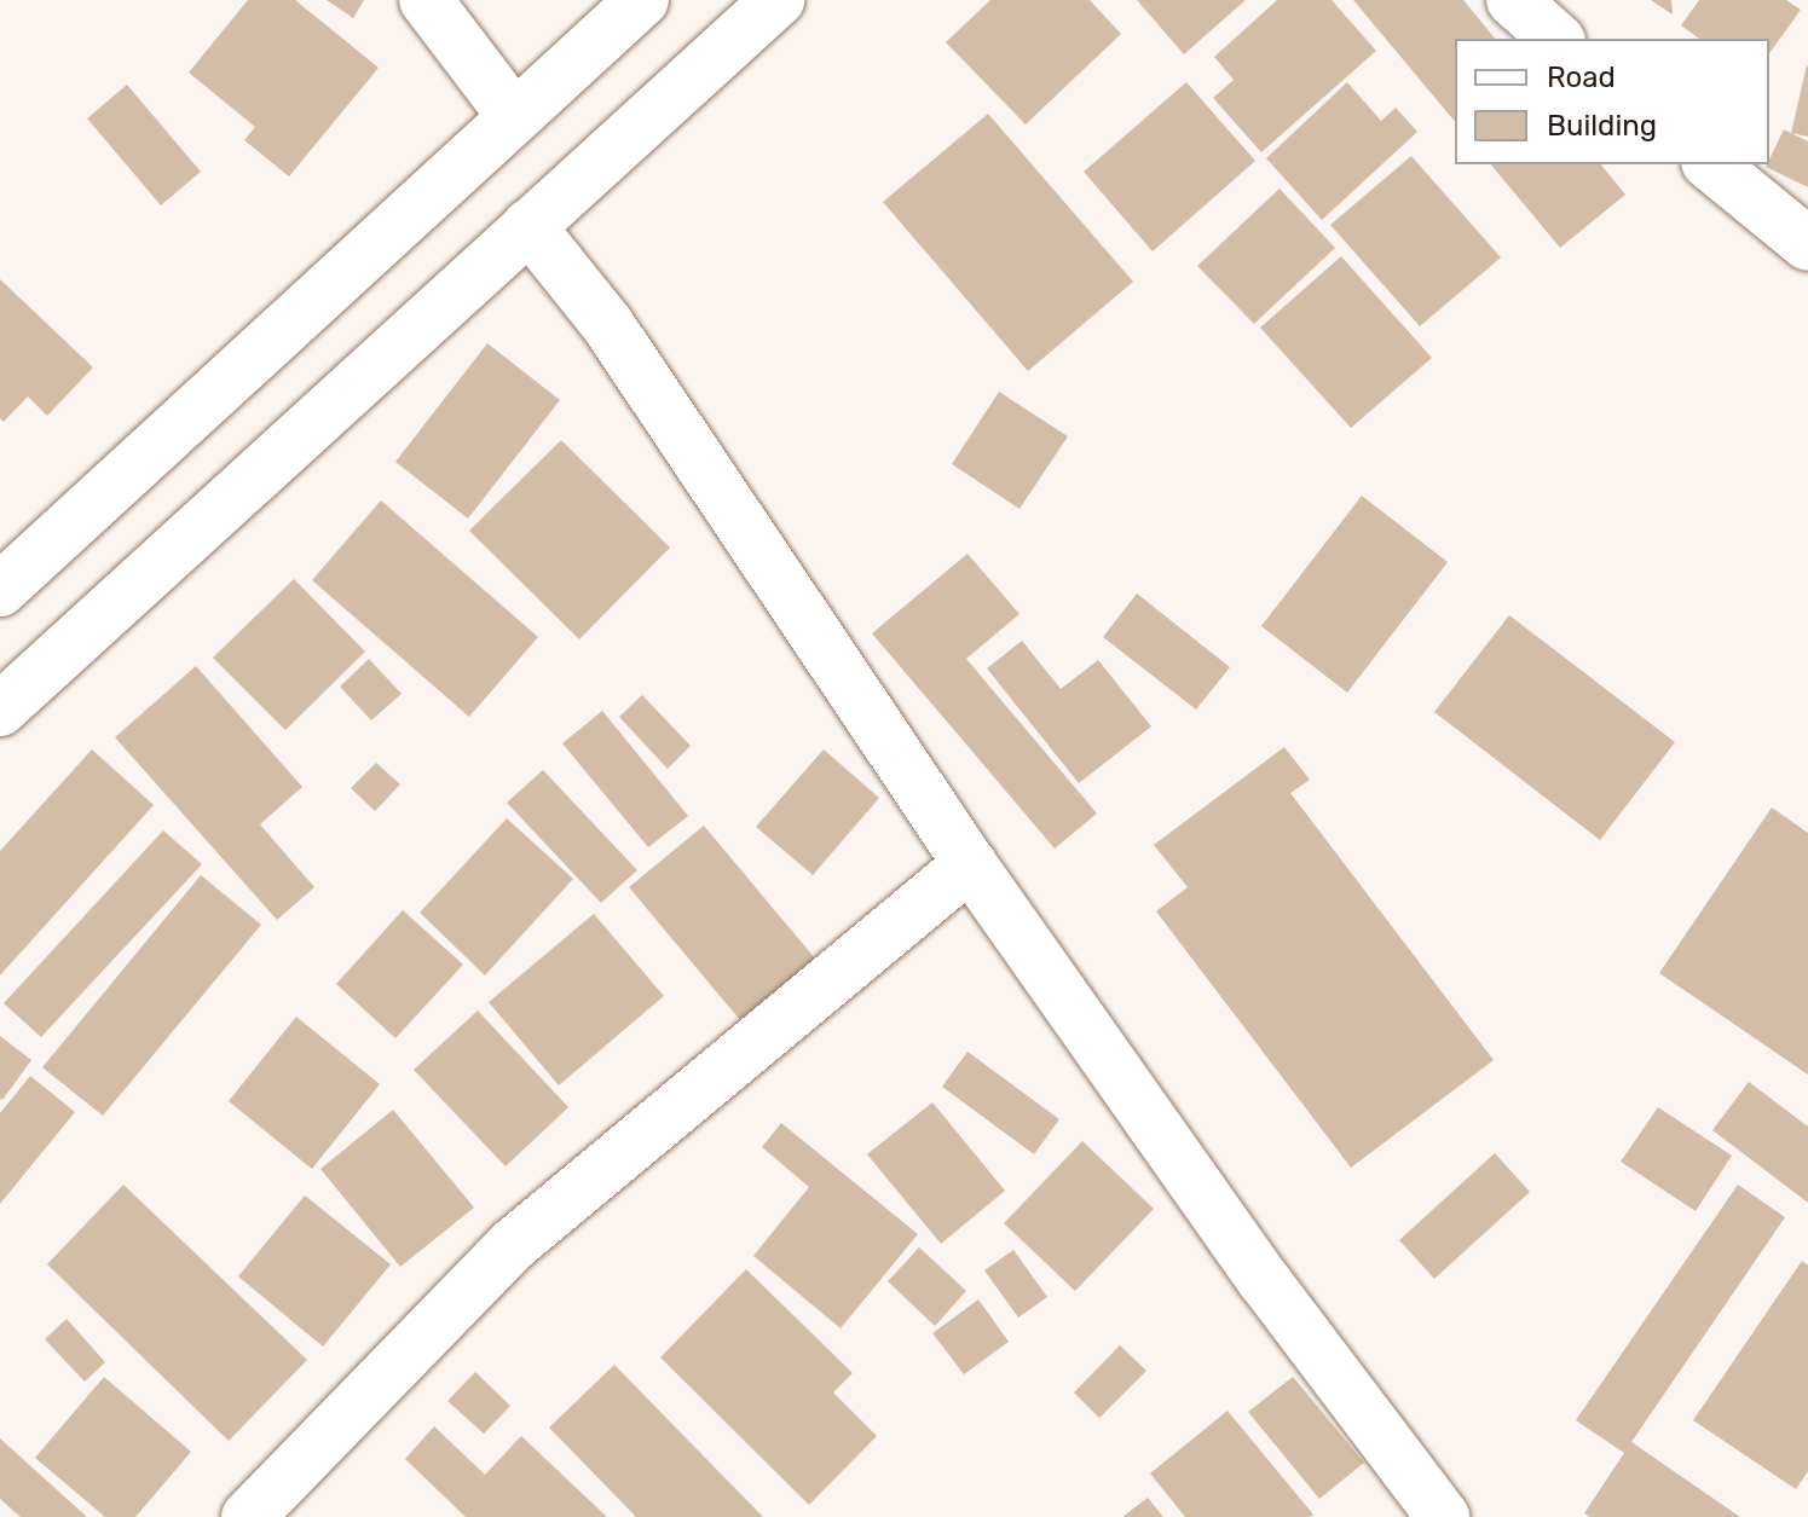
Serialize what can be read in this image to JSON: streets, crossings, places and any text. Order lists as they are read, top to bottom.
{
  "legend": ["Road", "Building"]
}
